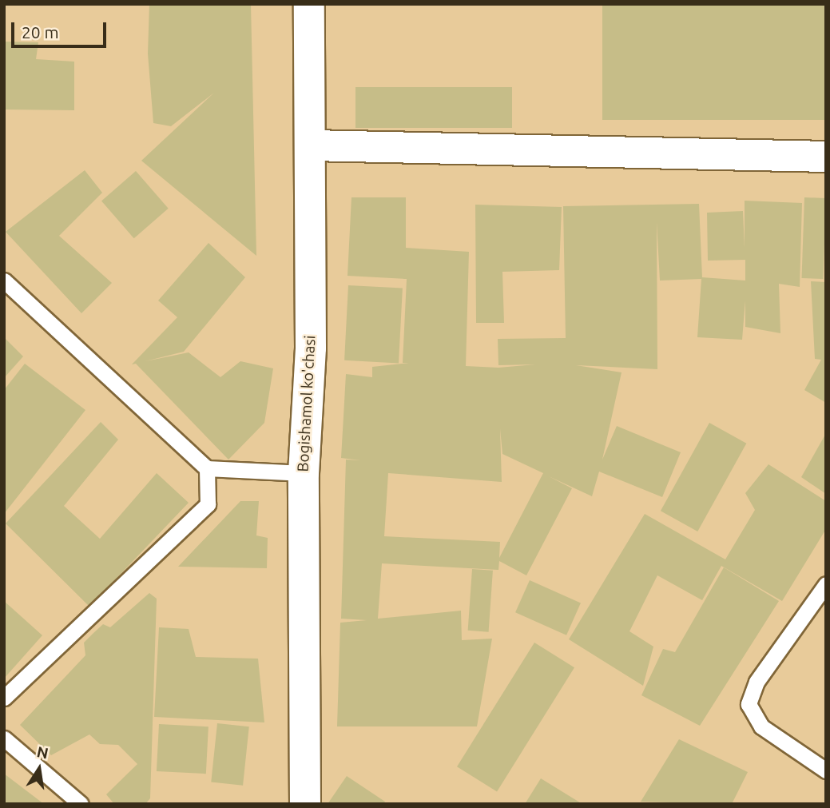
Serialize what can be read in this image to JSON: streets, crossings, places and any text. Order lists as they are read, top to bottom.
{
  "streets": {
    "street": ["Bogishamol ko'chasi"]
  },
  "scale_bar": "20 m",
  "north": "top"
}
